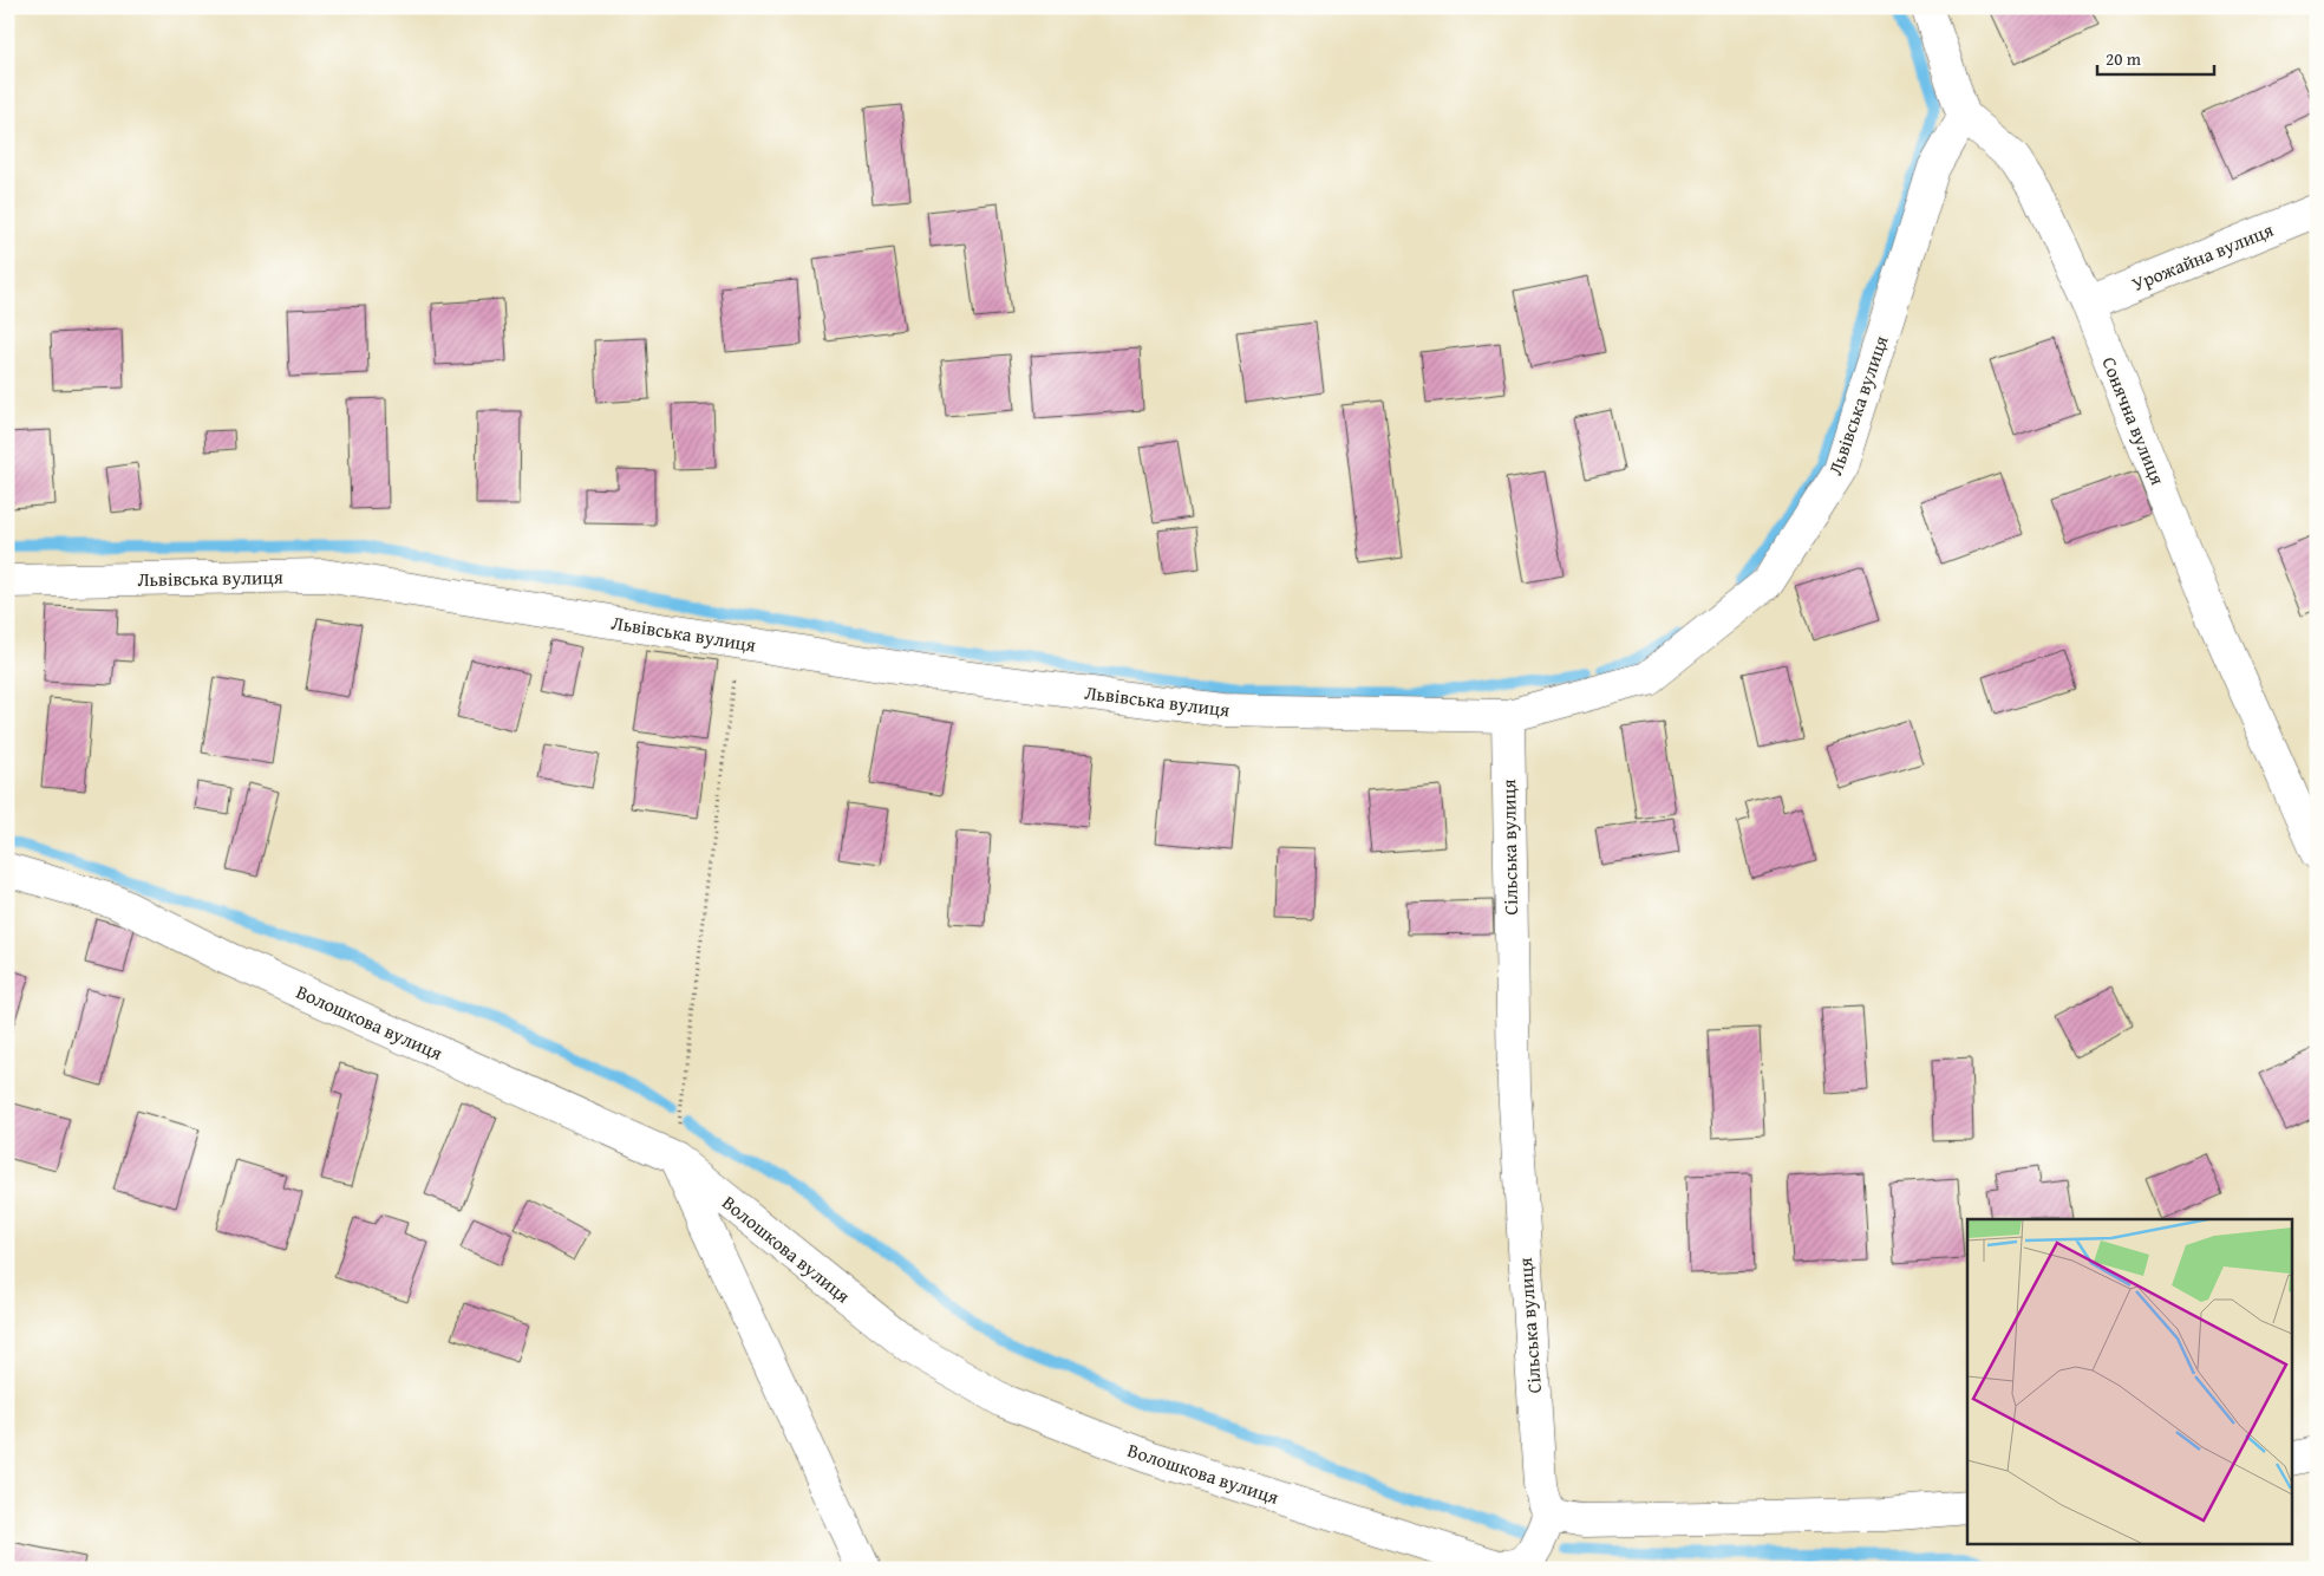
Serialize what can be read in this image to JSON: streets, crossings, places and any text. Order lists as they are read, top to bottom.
{
  "streets": {
    "street": [
      "Урожайна вулиця",
      "Львівська вулиця",
      "Сонячна вулиця",
      "Сільська вулиця",
      "Волошкова вулиця"
    ]
  },
  "crossings": [
    ["Урожайна вулиця", "Сонячна вулиця"],
    ["Львівська вулиця", "Сонячна вулиця"],
    ["Львівська вулиця", "Сільська вулиця"],
    ["Сільська вулиця", "Волошкова вулиця"]
  ],
  "scale_bar": "20 m"
}
